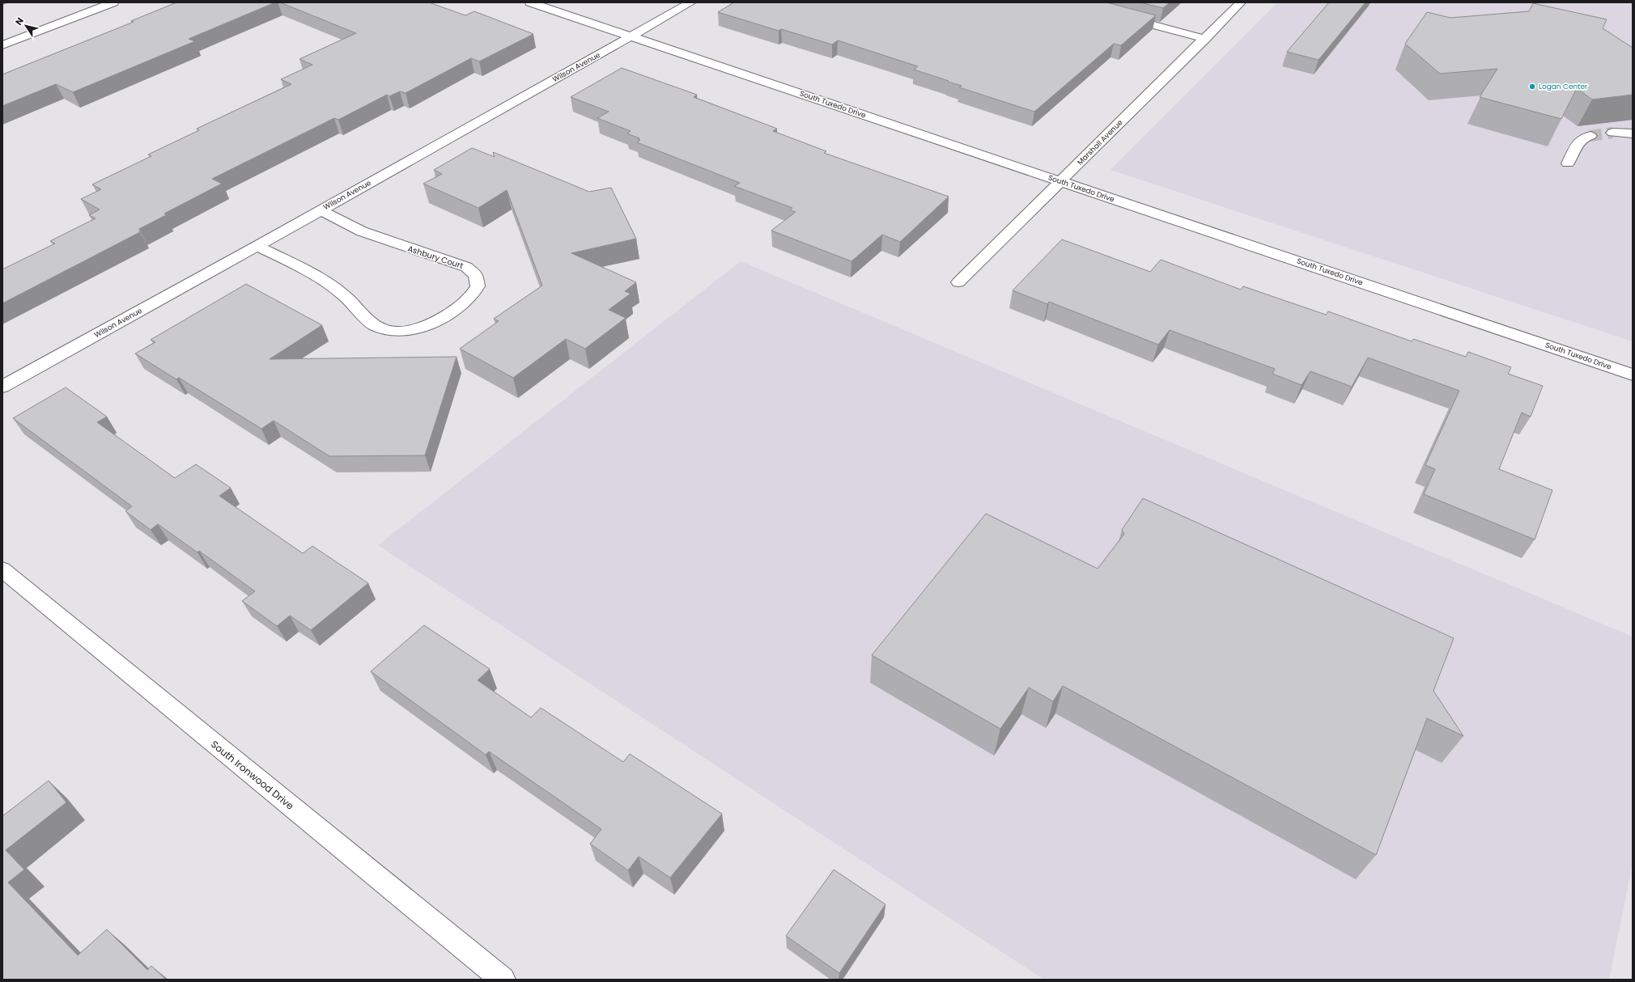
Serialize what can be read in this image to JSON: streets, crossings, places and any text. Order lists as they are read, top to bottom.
{
  "streets": {
    "street": [
      "Wilson Avenue",
      "South Tuxedo Drive",
      "Marshall Avenue",
      "Ashbury Court",
      "South Ironwood Drive"
    ]
  },
  "crossings": [
    ["Wilson Avenue", "South Tuxedo Drive"],
    ["Wilson Avenue", "Ashbury Court"],
    ["South Tuxedo Drive", "Marshall Avenue"]
  ],
  "places": ["Logan Center"],
  "north": "top left"
}
